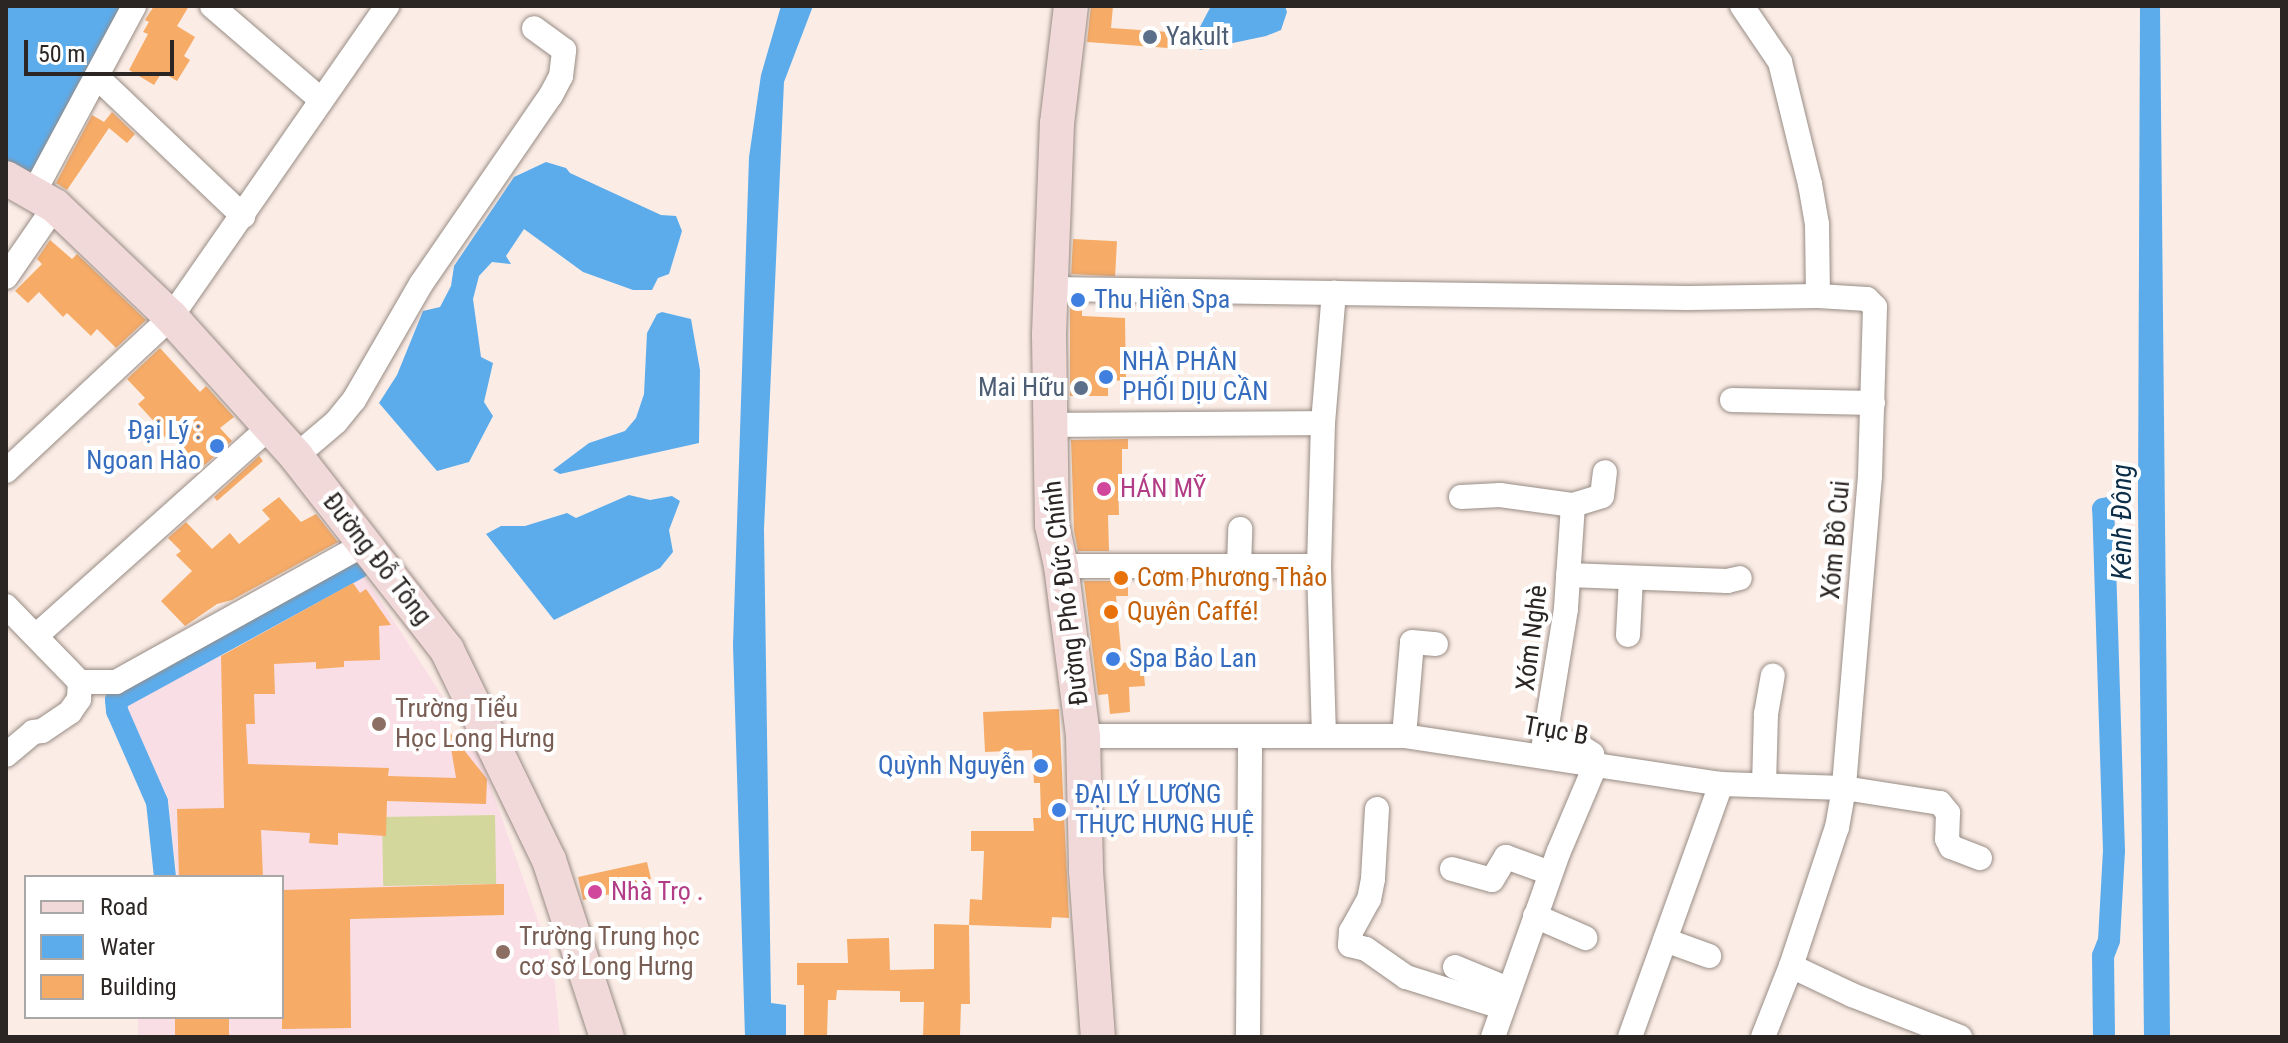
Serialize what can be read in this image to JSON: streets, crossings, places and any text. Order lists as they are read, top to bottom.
{
  "streets": {
    "main road": ["Đường Đỗ Tông", "Đường Phó Đức Chính"],
    "street": ["Xóm Bồ Cui", "Xóm Nghè", "Trục B"]
  },
  "crossings": [
    ["Xóm Bồ Cui", "Trục B"],
    ["Đường Phó Đức Chính", "Trục B"],
    ["Xóm Nghè", "Trục B"]
  ],
  "water": ["Kênh Đông"],
  "places": [
    "Yakult",
    "Thu Hiền Spa",
    "NHÀ PHÂN PHỐI DỊU CẦN",
    "Mai Hữu",
    "Đại Lý : Ngoan Hào",
    "HÁN MỸ",
    "Cơm Phương Thảo",
    "Quyên Caffé!",
    "Spa Bảo Lan",
    "Trường Tiểu Học Long Hưng",
    "Quỳnh Nguyễn",
    "ĐẠI LÝ LƯƠNG THỰC HƯNG HUỆ",
    "Nhà Trọ .",
    "Trường Trung học cơ sở Long Hưng"
  ],
  "legend": ["Road", "Water", "Building"],
  "scale_bar": "50 m"
}
